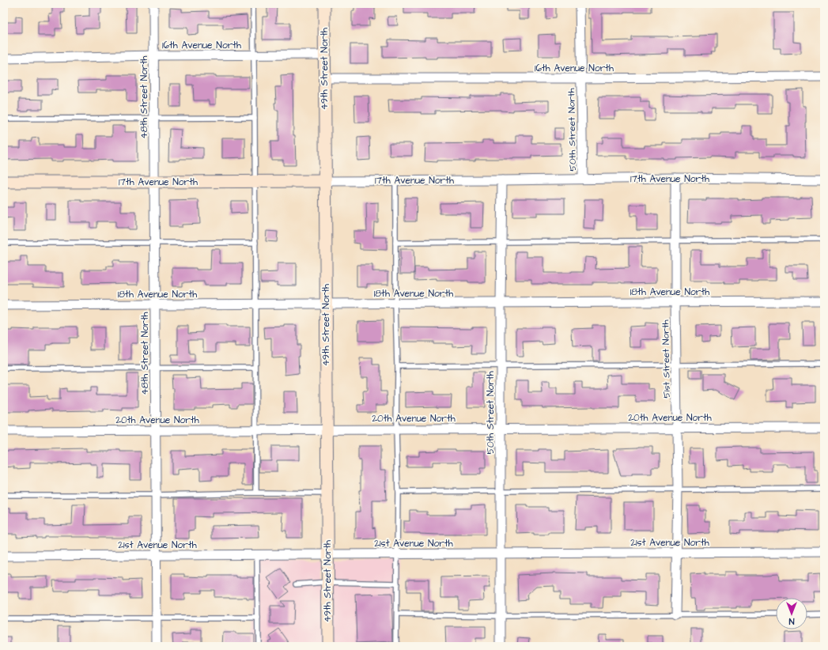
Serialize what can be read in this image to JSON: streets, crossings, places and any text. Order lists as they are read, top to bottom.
{
  "streets": {
    "main road": ["49th Street North", "17th Avenue North"],
    "street": [
      "16th Avenue North",
      "48th Street North",
      "50th Street North",
      "18th Avenue North",
      "51st Street North",
      "20th Avenue North",
      "21st Avenue North"
    ]
  },
  "crossings": [
    ["16th Avenue North", "49th Street North"],
    ["16th Avenue North", "48th Street North"],
    ["16th Avenue North", "50th Street North"],
    ["49th Street North", "17th Avenue North"],
    ["49th Street North", "18th Avenue North"],
    ["49th Street North", "20th Avenue North"],
    ["49th Street North", "21st Avenue North"],
    ["48th Street North", "17th Avenue North"],
    ["48th Street North", "18th Avenue North"],
    ["48th Street North", "20th Avenue North"],
    ["48th Street North", "21st Avenue North"],
    ["50th Street North", "17th Avenue North"],
    ["50th Street North", "18th Avenue North"],
    ["50th Street North", "20th Avenue North"],
    ["50th Street North", "21st Avenue North"],
    ["17th Avenue North", "51st Street North"],
    ["18th Avenue North", "51st Street North"],
    ["51st Street North", "20th Avenue North"],
    ["51st Street North", "21st Avenue North"]
  ],
  "north": "bottom"
}
